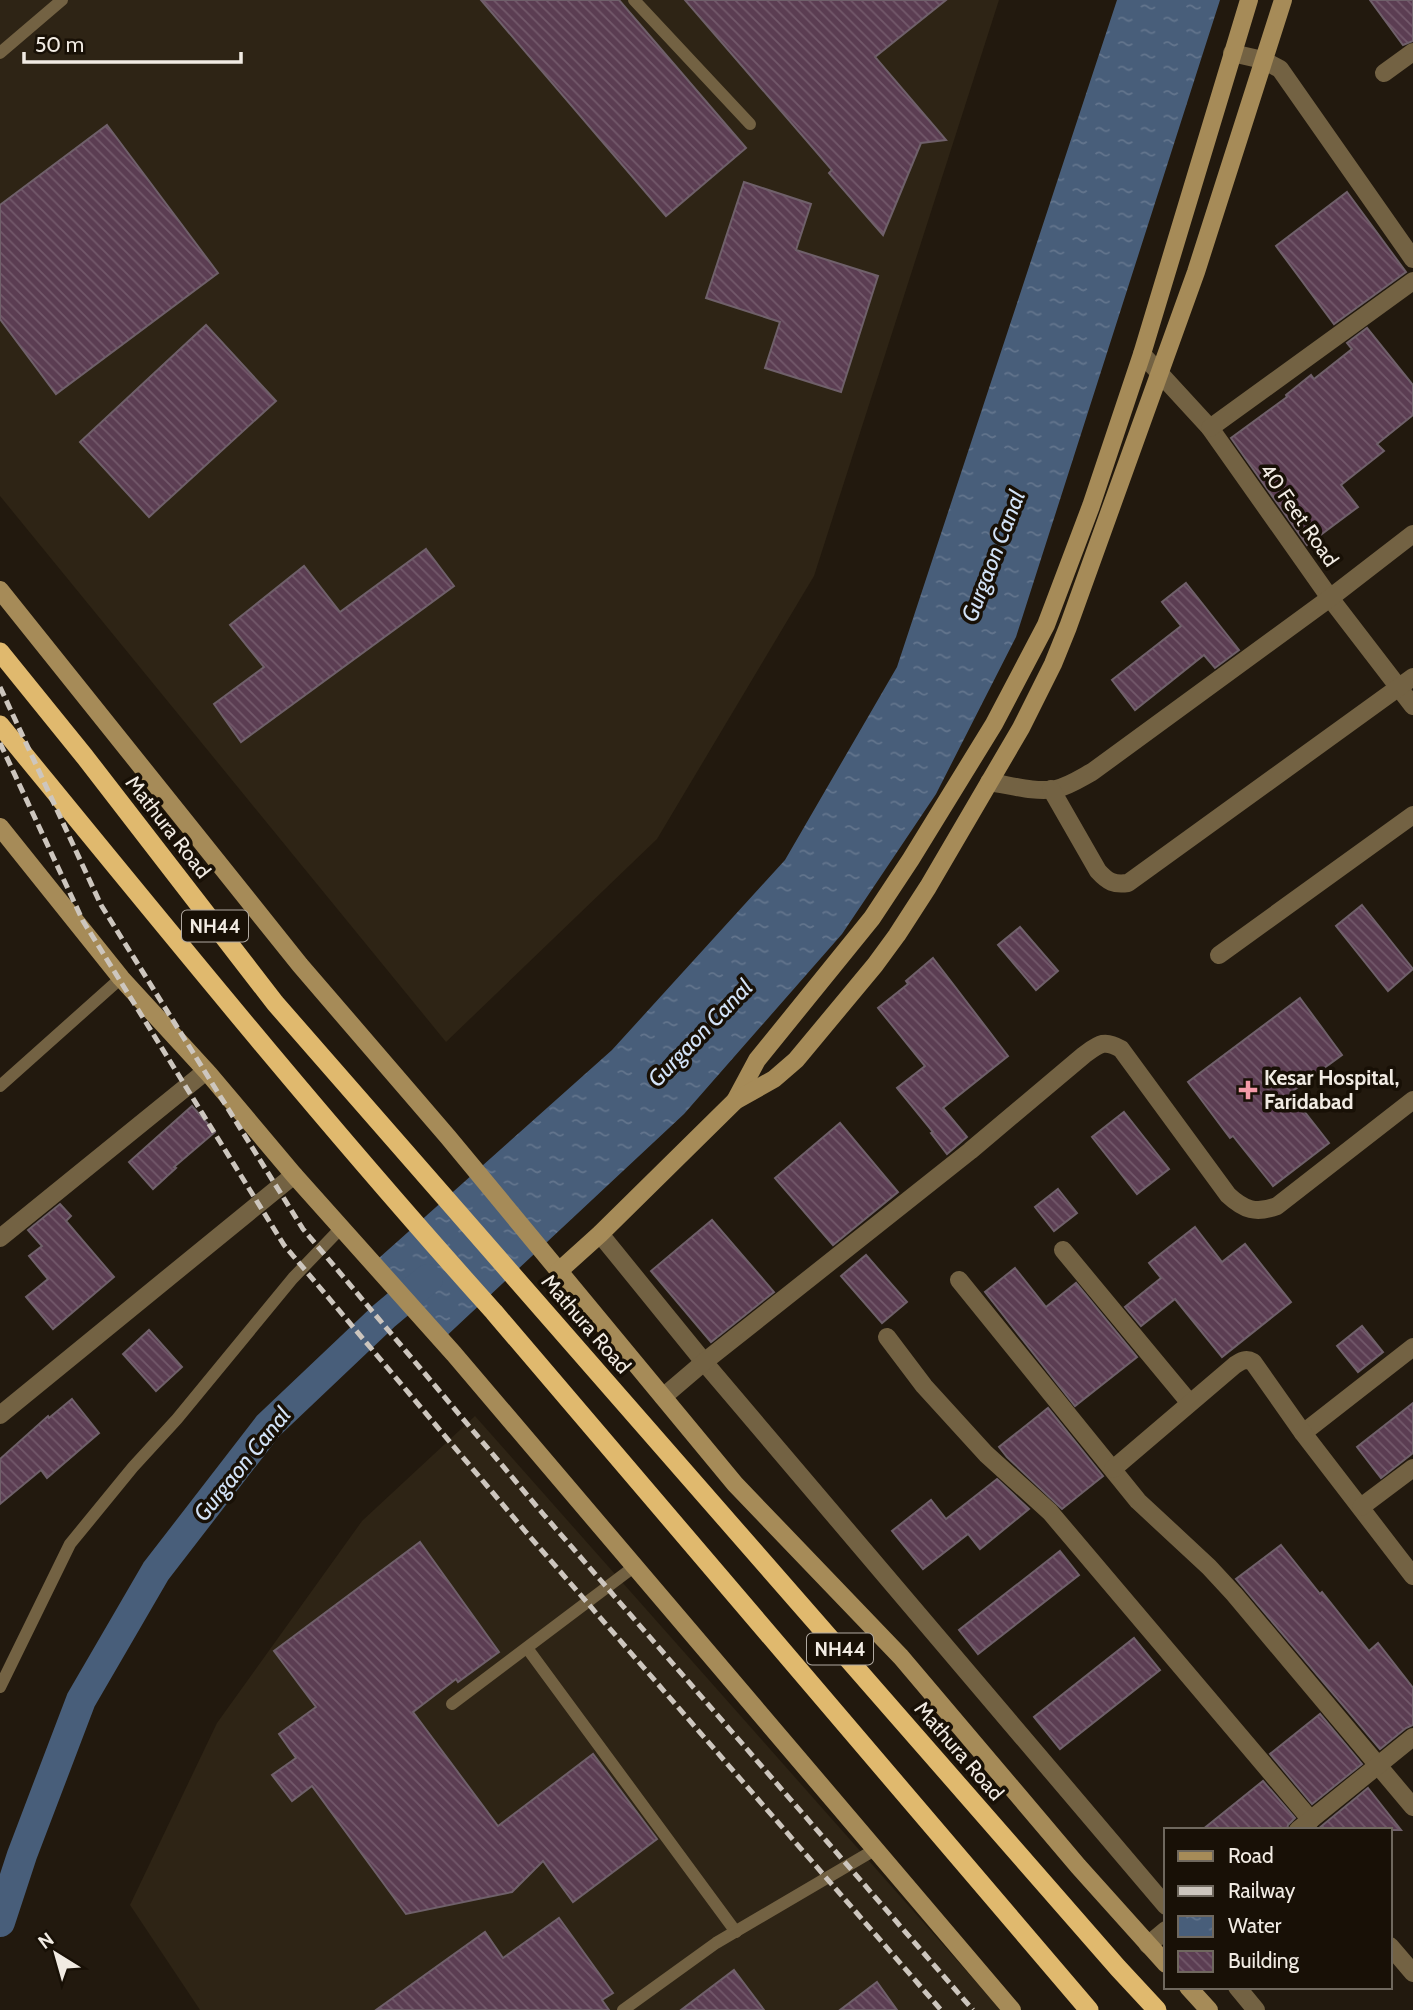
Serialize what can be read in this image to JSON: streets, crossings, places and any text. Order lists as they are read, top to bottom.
{
  "streets": {
    "highway": ["Mathura Road", "NH44"],
    "street": ["40 Feet Road"]
  },
  "water": ["Gurgaon Canal"],
  "places": {
    "health": ["Kesar Hospital, Faridabad"]
  },
  "legend": [
    "Road",
    "Railway",
    "Water",
    "Building"
  ],
  "scale_bar": "50 m",
  "north": "top left"
}
